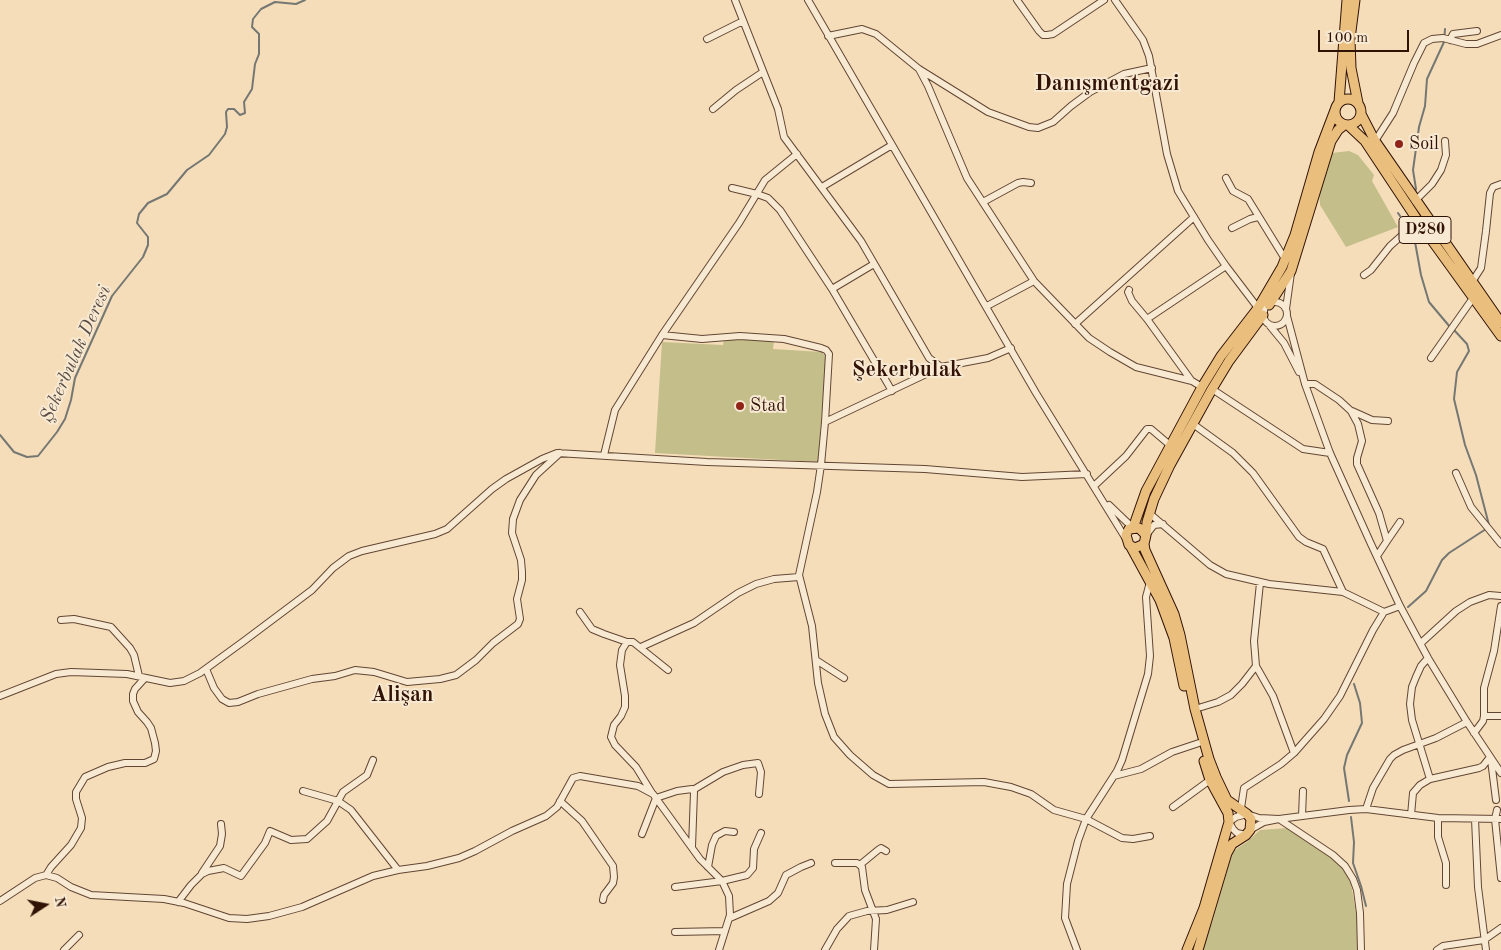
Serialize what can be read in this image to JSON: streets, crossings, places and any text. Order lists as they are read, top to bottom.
{
  "streets": {
    "main road": ["D280"]
  },
  "districts": ["Danışmentgazi", "Şekerbulak", "Alişan"],
  "water": ["Şekerbulak Deresi"],
  "places": ["Soil", "Stad"],
  "scale_bar": "100 m",
  "north": "right"
}
